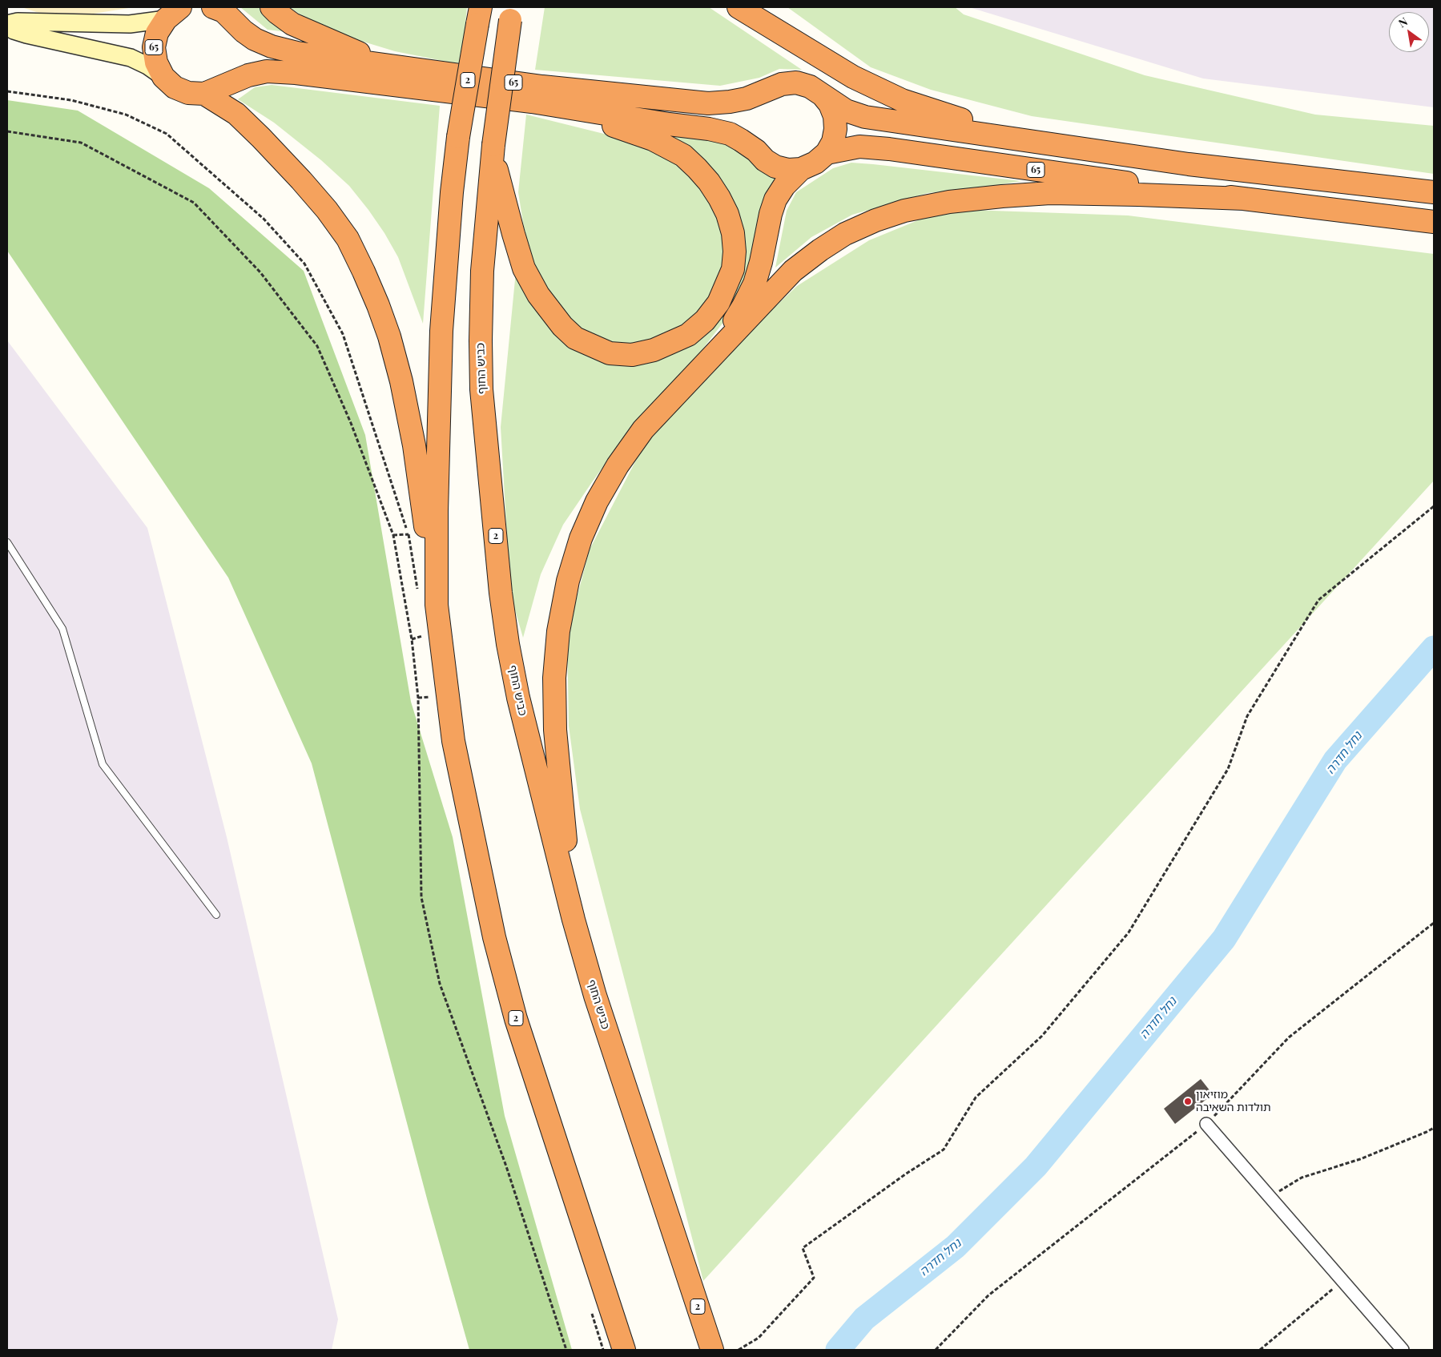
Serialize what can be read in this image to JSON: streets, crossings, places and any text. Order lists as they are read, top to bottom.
{
  "streets": {
    "highway": ["65", "2", "כביש החוף"]
  },
  "water": ["נחל חדרה"],
  "places": ["מוזיאון תולדות השאיבה"],
  "north": "top left"
}
